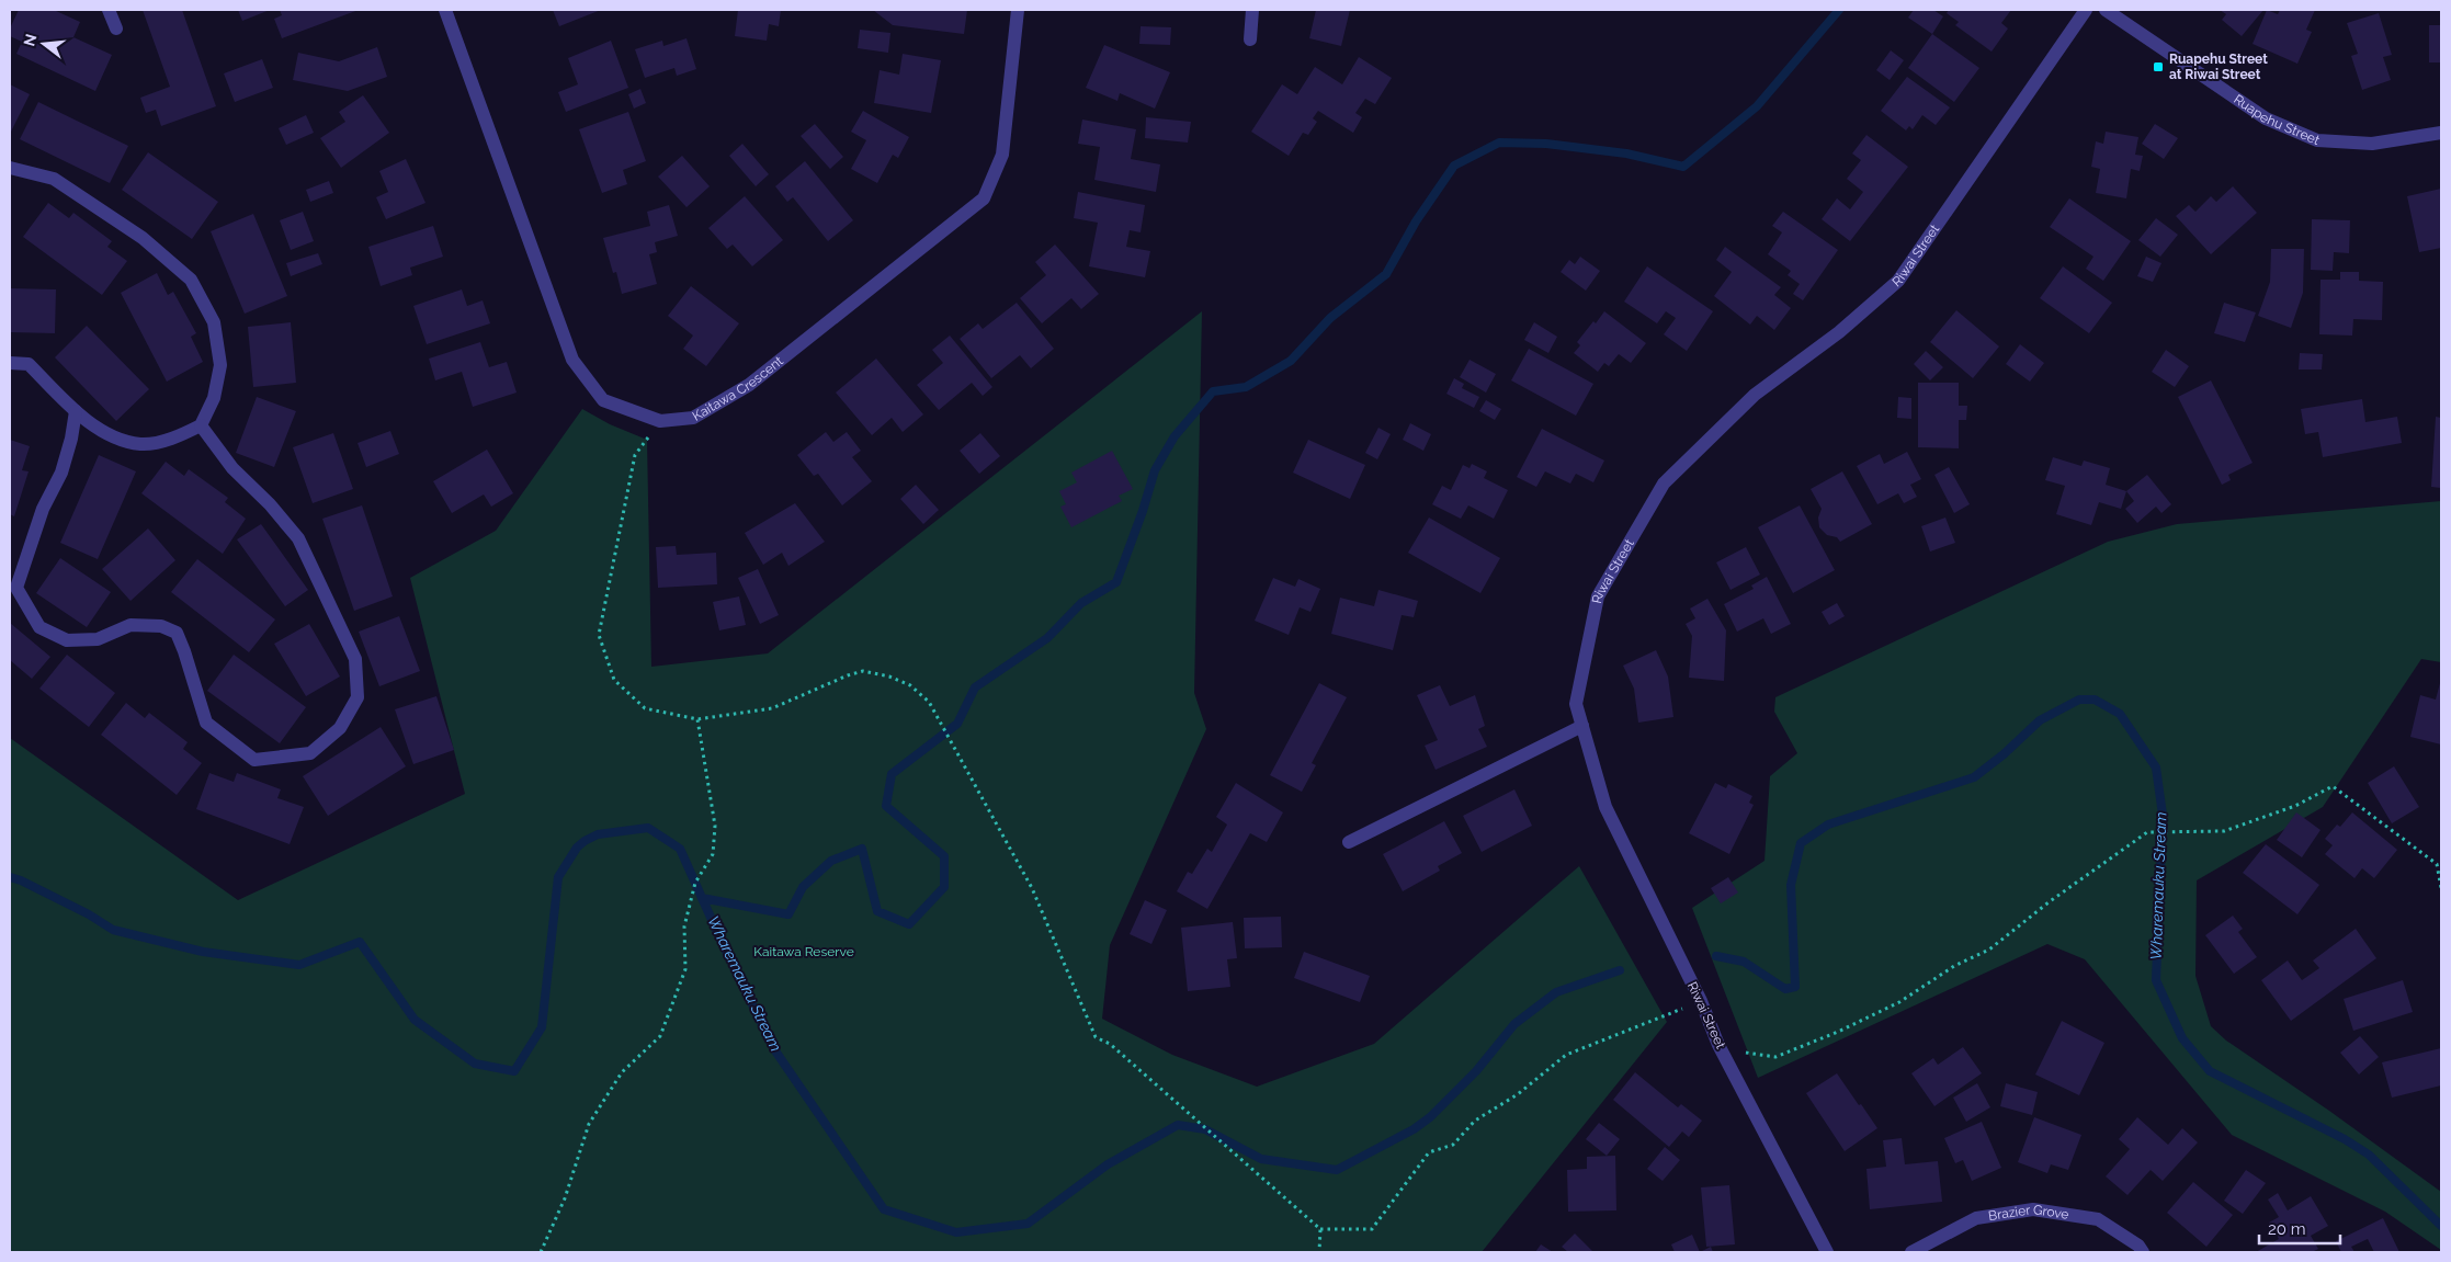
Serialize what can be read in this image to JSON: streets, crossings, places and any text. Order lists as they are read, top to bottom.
{
  "streets": {
    "street": [
      "Ruapehu Street",
      "Riwai Street",
      "Kaitawa Crescent",
      "Brazier Grove"
    ]
  },
  "water": ["Wharemauku Stream"],
  "parks": ["Kaitawa Reserve"],
  "places": {
    "transit": ["Ruapehu Street at Riwai Street"]
  },
  "scale_bar": "20 m",
  "north": "left"
}
